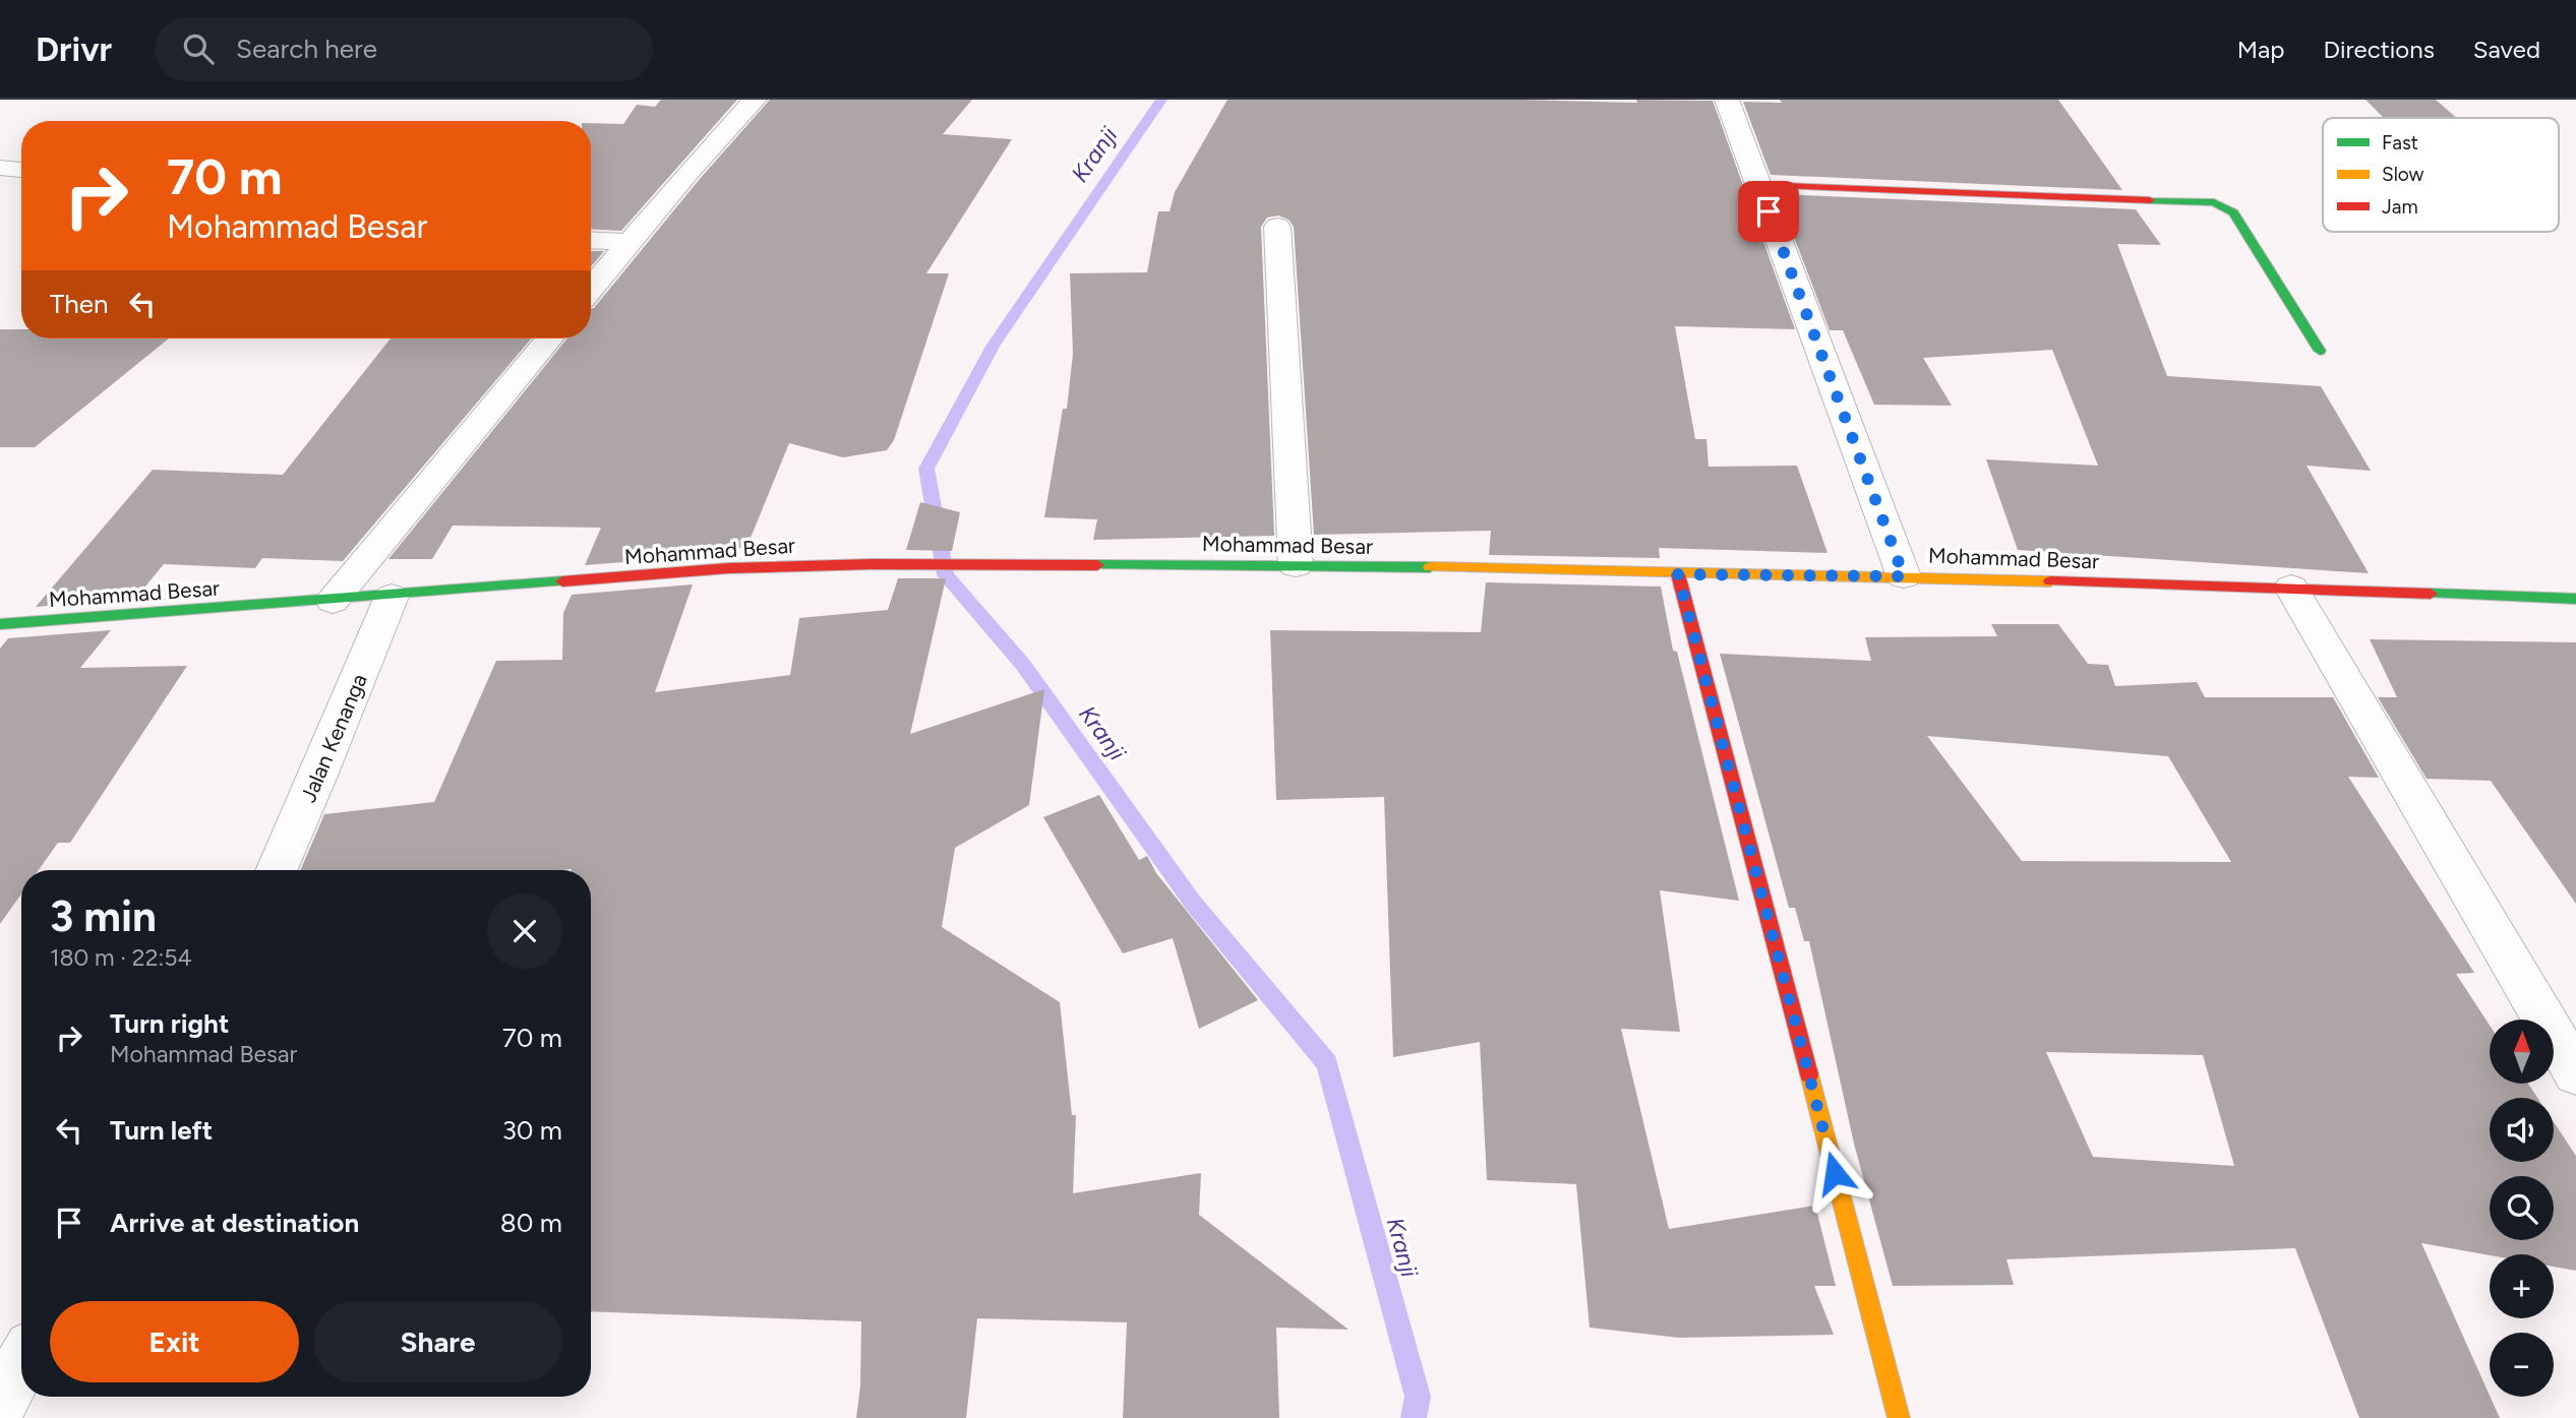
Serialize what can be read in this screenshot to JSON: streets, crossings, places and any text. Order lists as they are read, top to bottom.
{
  "streets": {
    "street": ["Mohammad Besar", "Jalan Kenanga"]
  },
  "crossings": [
    ["Mohammad Besar", "Jalan Kenanga"]
  ],
  "water": ["Kranji"],
  "legend": ["Fast", "Slow", "Jam"],
  "north": "top",
  "page": {
    "header": "Drivr",
    "search": "Search here",
    "nav": ["Map", "Directions", "Saved"],
    "turn": ["70 m", "Mohammad Besar"],
    "then": "Then",
    "heading": ["3 min", "180 m · 22:54"],
    "list": [
      {
        "name": "Turn right",
        "note": "Mohammad Besar",
        "value": "70 m"
      },
      {
        "name": "Turn left",
        "value": "30 m"
      },
      {
        "name": "Arrive at destination",
        "value": "80 m"
      }
    ],
    "map_buttons": ["+", "−"],
    "buttons": ["Exit", "Share"]
  }
}
